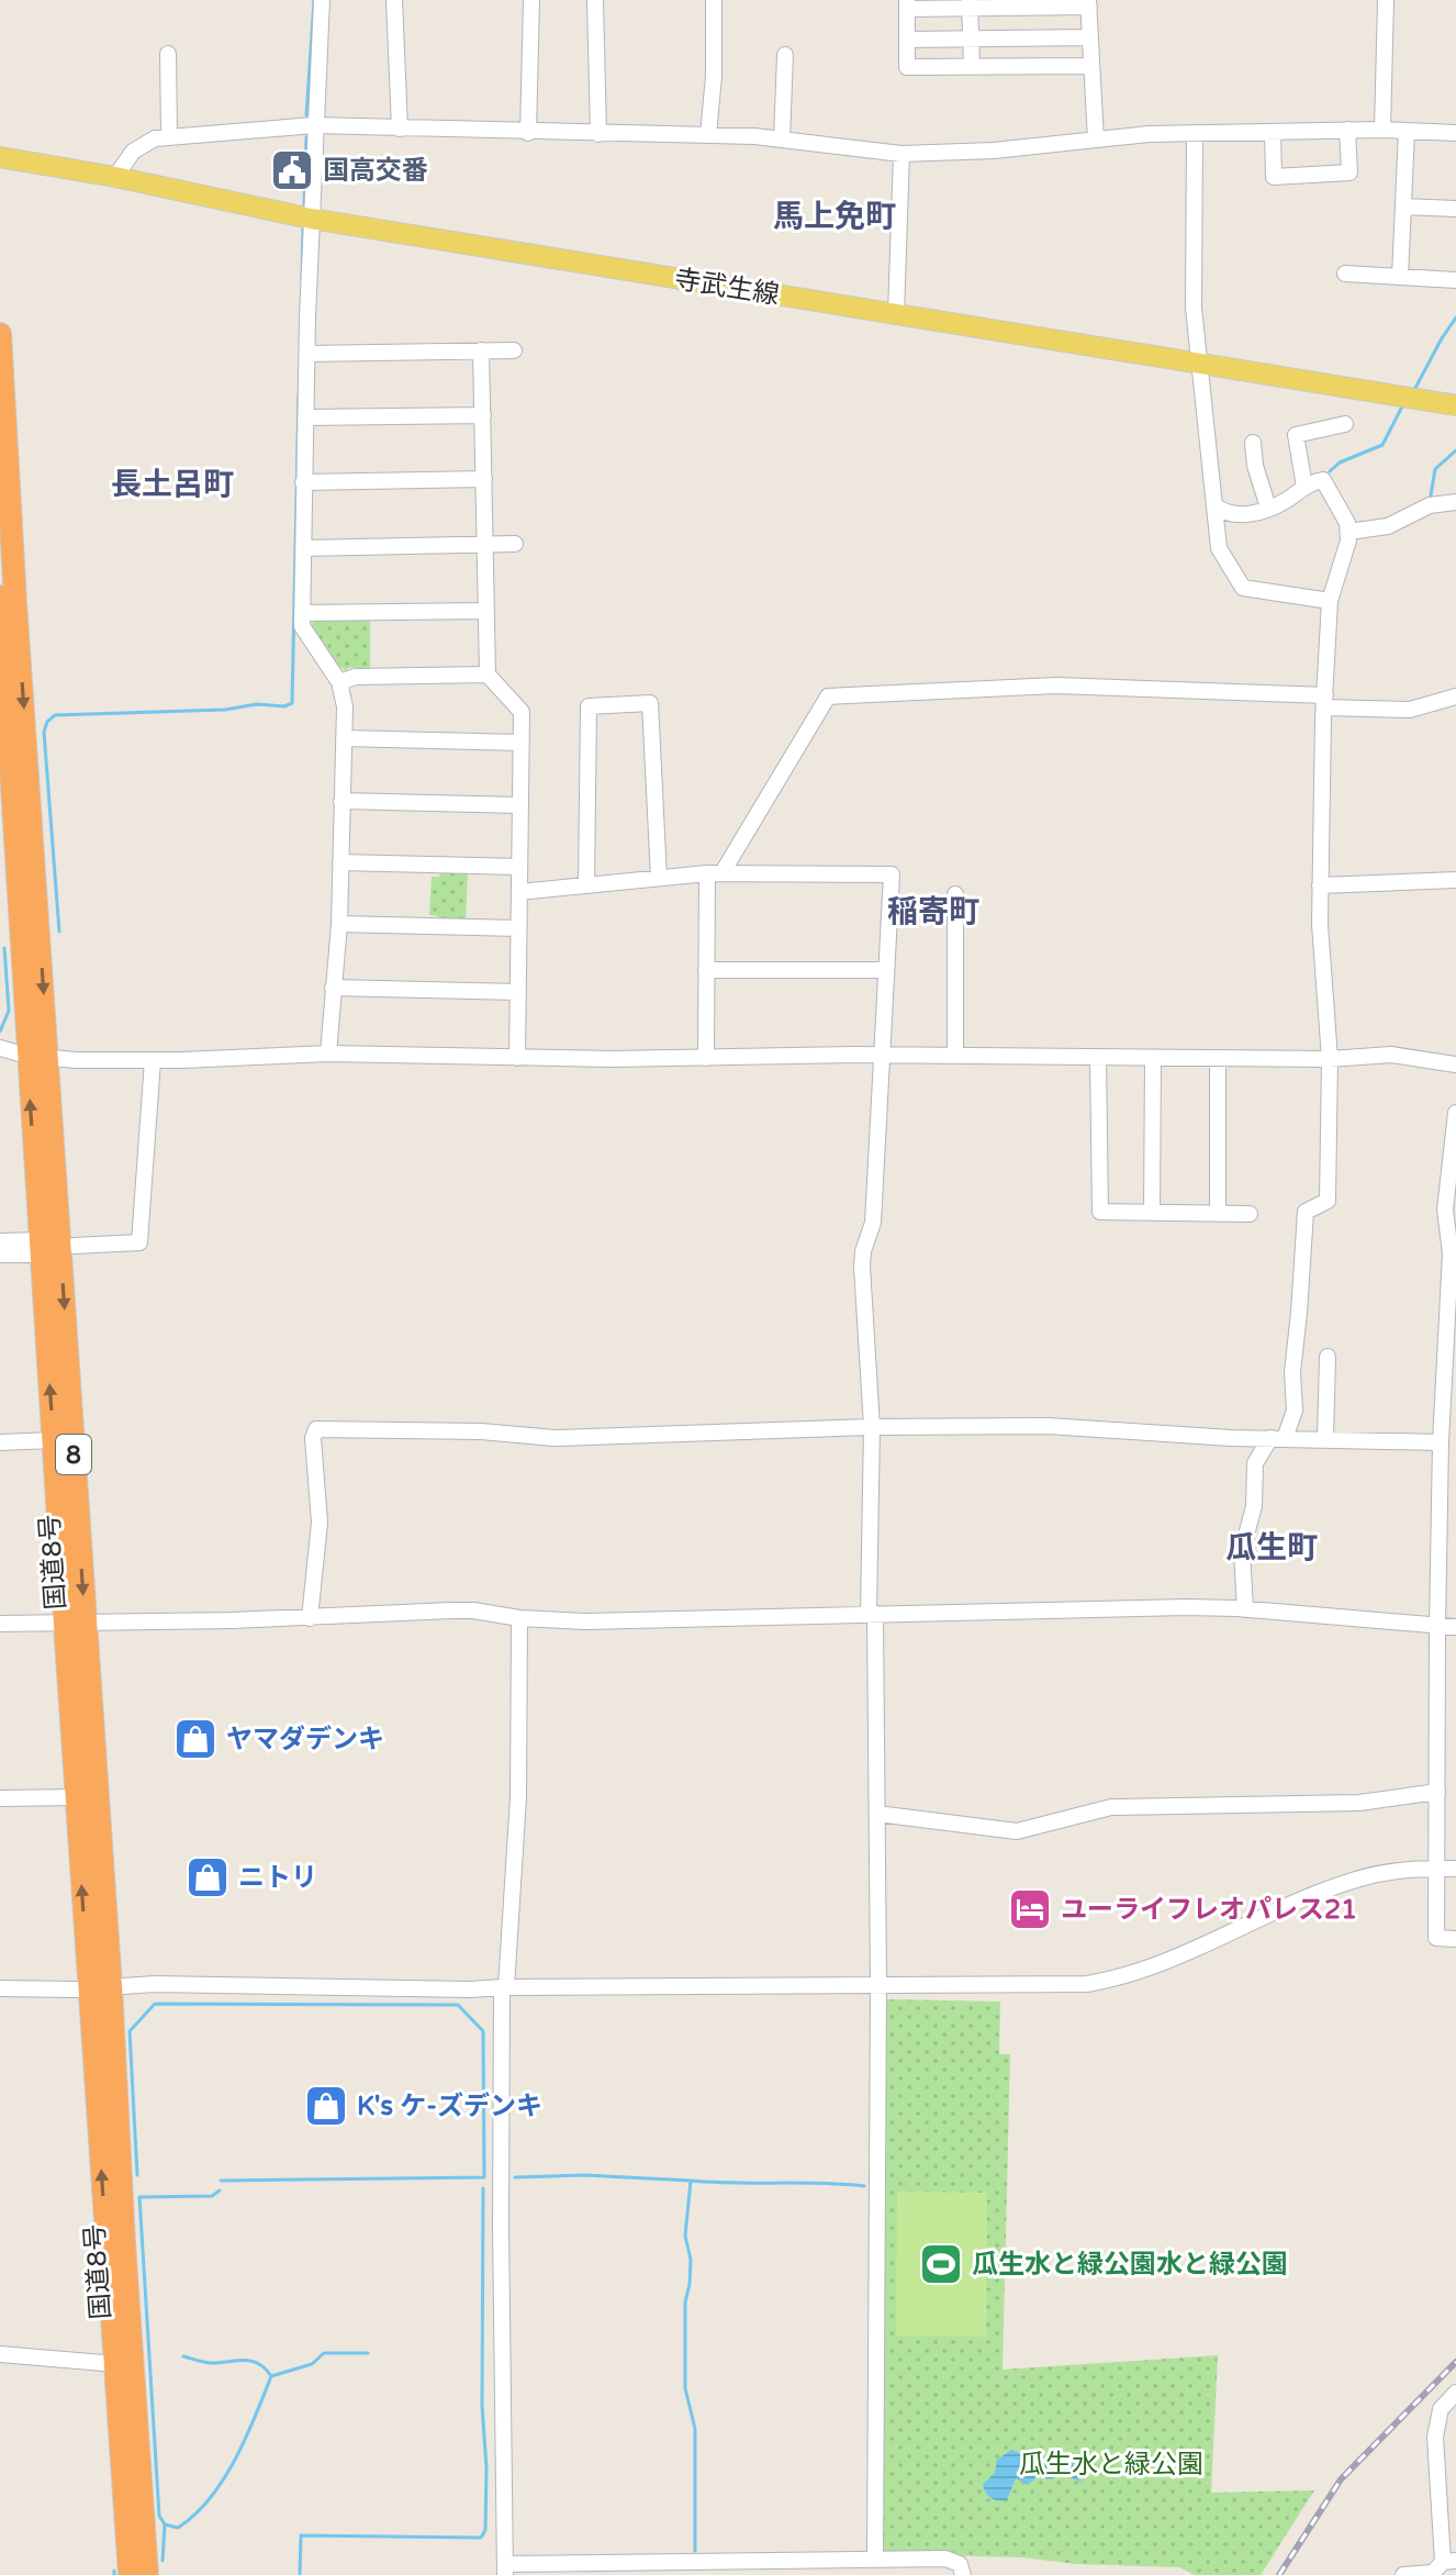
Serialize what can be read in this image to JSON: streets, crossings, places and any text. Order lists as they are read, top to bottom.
{
  "streets": {
    "highway": ["8", "国道8号"],
    "main road": ["寺武生線"]
  },
  "districts": [
    "馬上免町",
    "長土呂町",
    "稲寄町",
    "瓜生町"
  ],
  "parks": ["瓜生水と緑公園"],
  "places": {
    "public building": ["国高交番"],
    "shop": ["ヤマダデンキ", "ニトリ", "K's ケ-ズデンキ"],
    "hotel": ["ユーライフレオパレス21"],
    "sports": ["瓜生水と緑公園水と緑公園"]
  }
}
